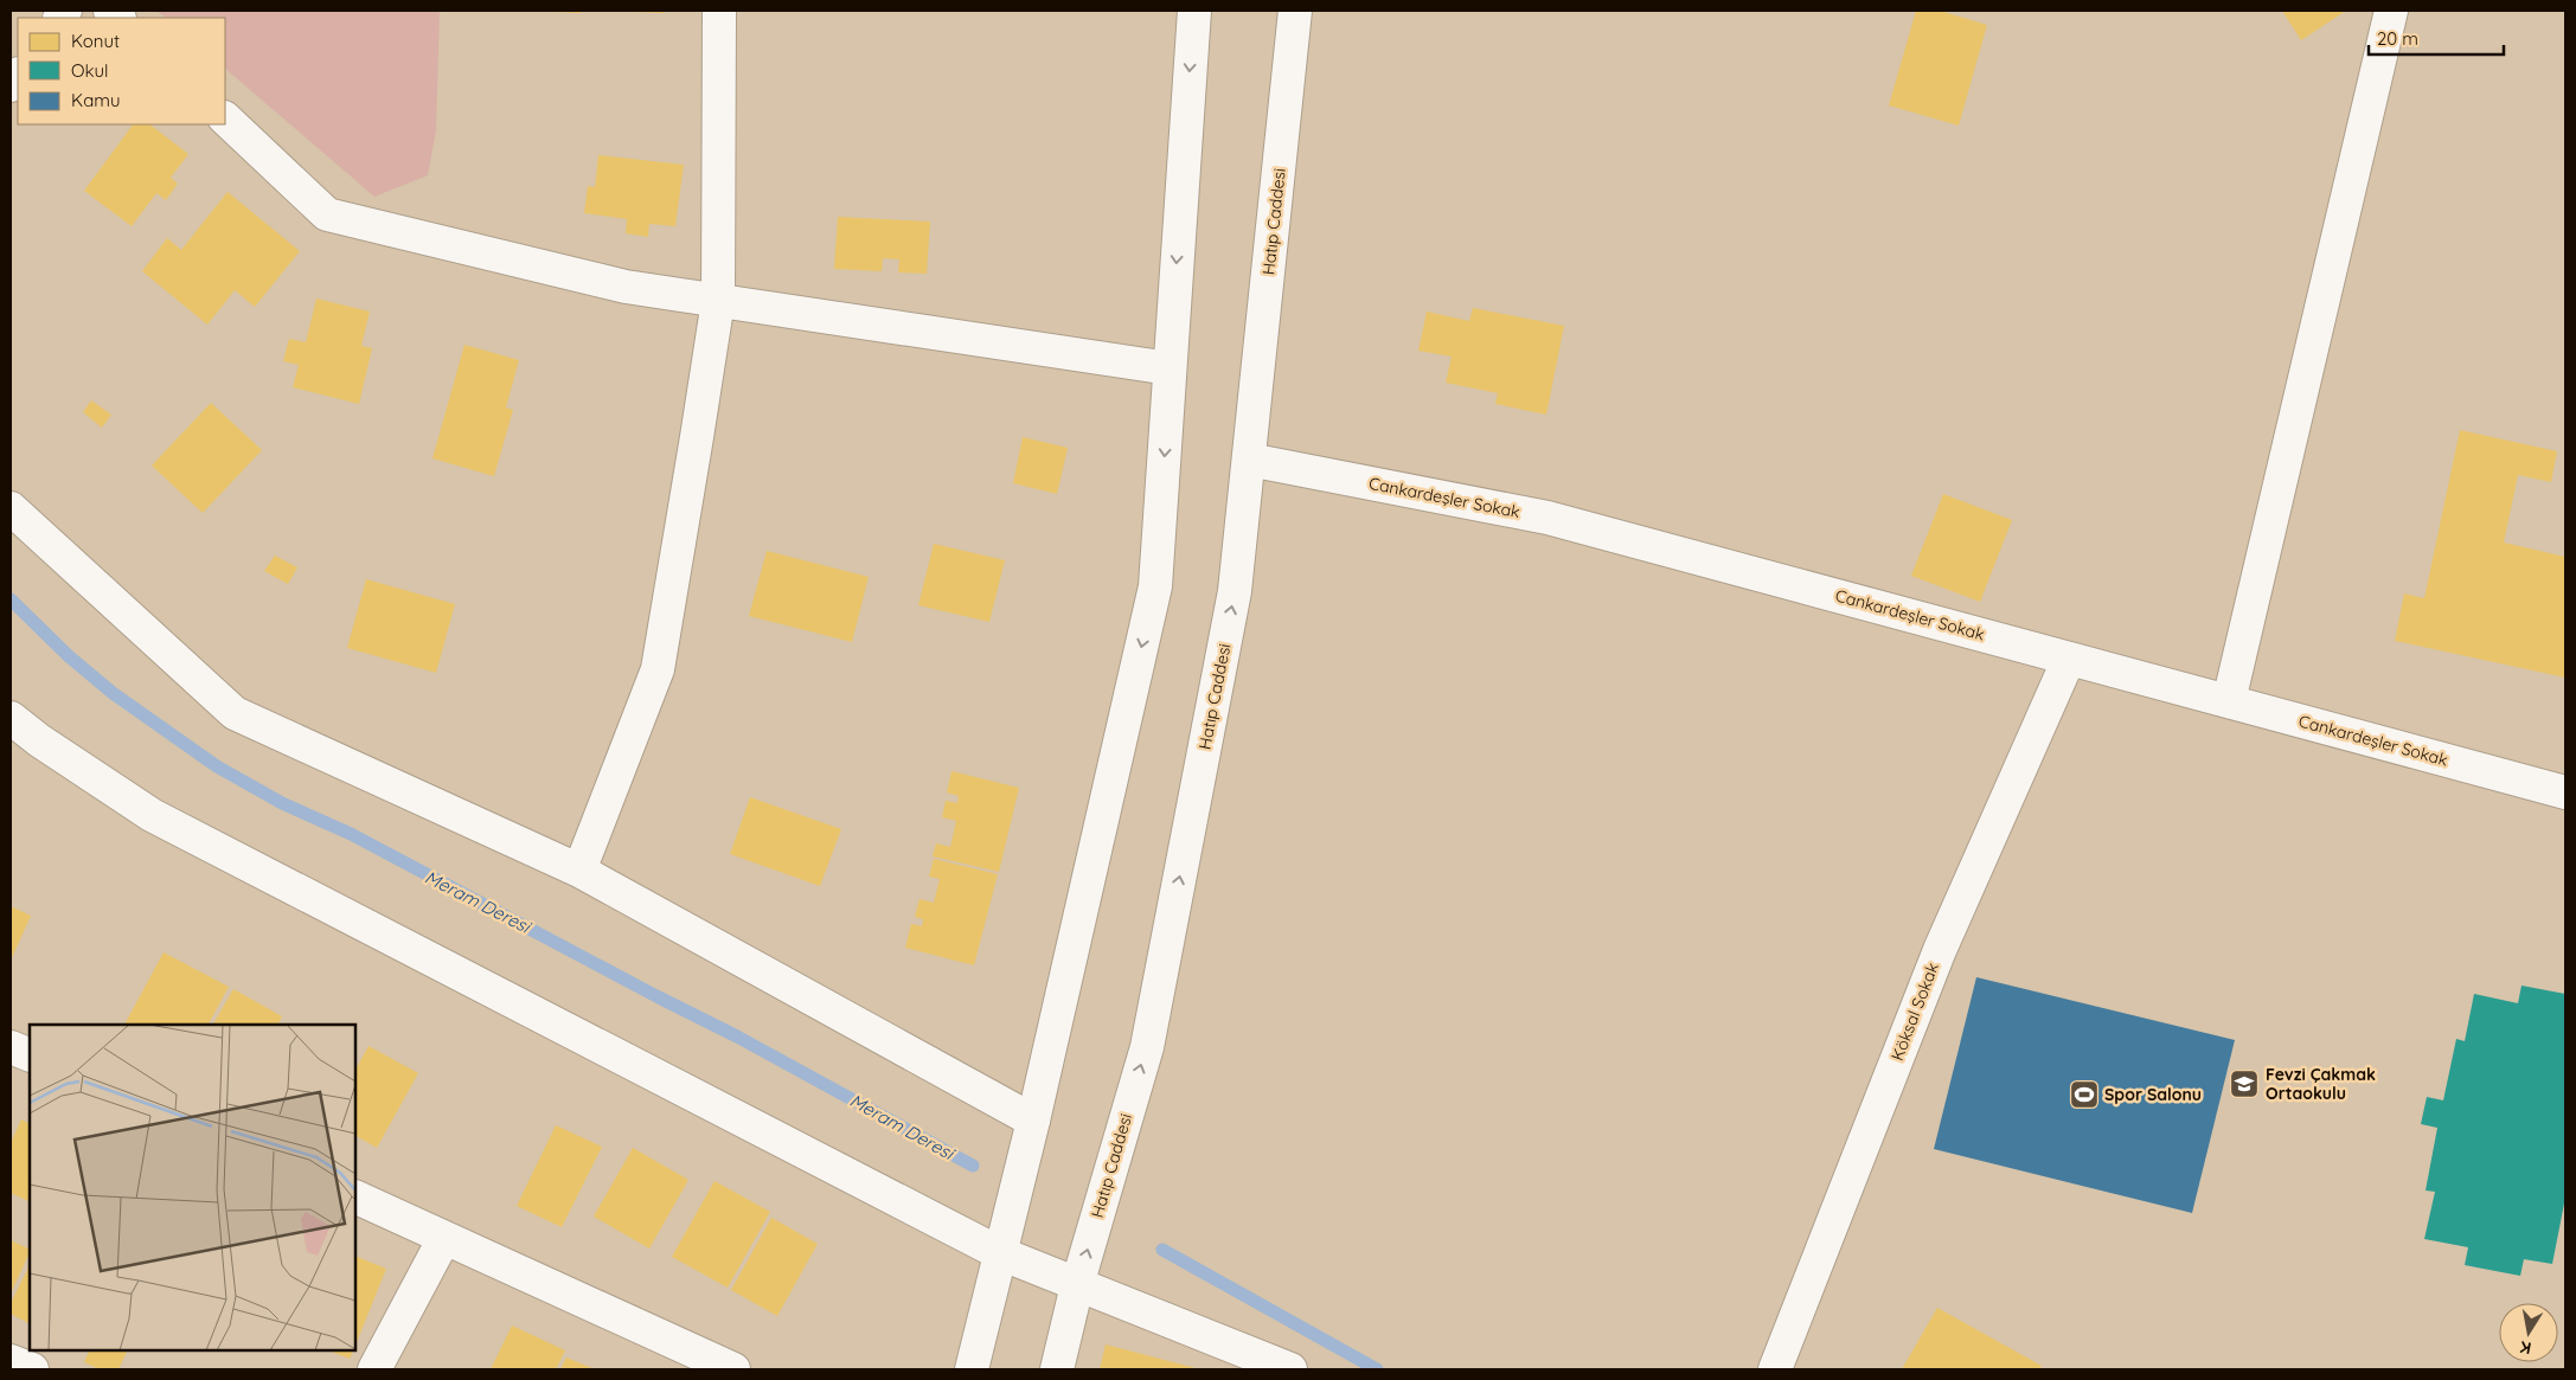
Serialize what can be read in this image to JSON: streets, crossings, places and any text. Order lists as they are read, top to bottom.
{
  "streets": {
    "street": ["Hatıp Caddesi", "Cankardeşler Sokak", "Köksal Sokak"]
  },
  "crossings": [
    ["Hatıp Caddesi", "Cankardeşler Sokak"],
    ["Cankardeşler Sokak", "Köksal Sokak"]
  ],
  "water": ["Meram Deresi"],
  "places": {
    "school or university": ["Fevzi Çakmak Ortaokulu"],
    "sports": ["Spor Salonu"]
  },
  "legend": ["Konut", "Okul", "Kamu"],
  "scale_bar": "20 m",
  "north": "bottom"
}
